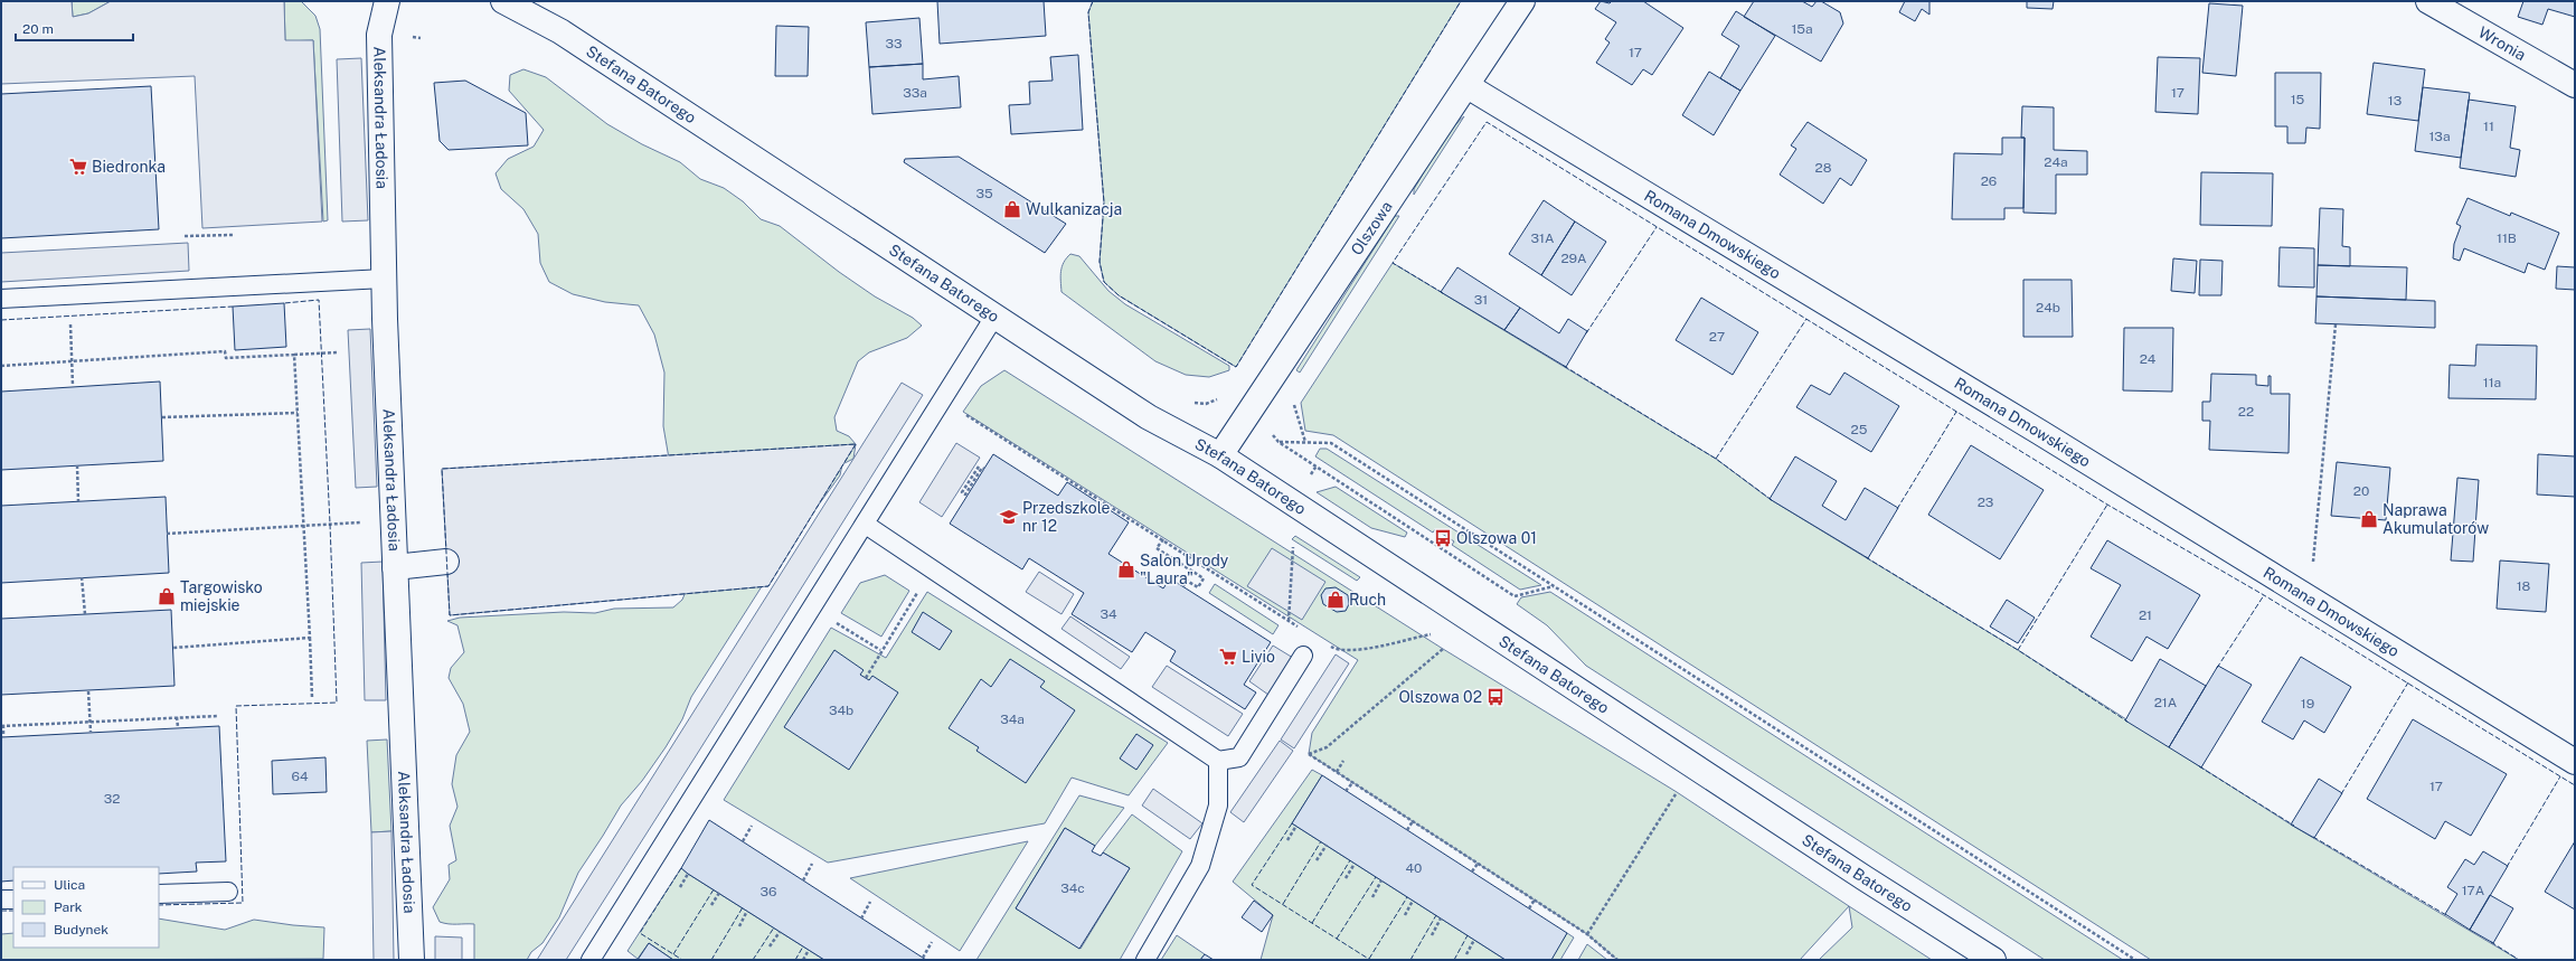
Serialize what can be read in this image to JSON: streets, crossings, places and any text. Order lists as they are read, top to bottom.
{
  "streets": {
    "street": [
      "Wronia",
      "Stefana Batorego",
      "Aleksandra Ładosia",
      "Olszowa",
      "Romana Dmowskiego"
    ]
  },
  "crossings": [
    ["Stefana Batorego", "Olszowa"],
    ["Olszowa", "Romana Dmowskiego"]
  ],
  "places": {
    "supermarket": ["Biedronka", "Livio"],
    "shop": [
      "Wulkanizacja",
      "Naprawa Akumulatorów",
      "Salon Urody \"Laura\"",
      "Targowisko miejskie",
      "Ruch"
    ],
    "school or university": ["Przedszkole nr 12"],
    "bus stop": ["Olszowa 01", "Olszowa 02"]
  },
  "house_numbers": [
    "15a",
    "33",
    "17",
    "33a",
    "17",
    "15",
    "13",
    "11",
    "13a",
    "24a",
    "28",
    "26",
    "35",
    "31A",
    "11B",
    "29A",
    "31",
    "24b",
    "27",
    "24",
    "11a",
    "22",
    "25",
    "20",
    "23",
    "18",
    "34",
    "21",
    "21A",
    "19",
    "34b",
    "34a",
    "64",
    "17",
    "32",
    "40",
    "34c",
    "17A",
    "36"
  ],
  "legend": ["Ulica", "Park", "Budynek"],
  "scale_bar": "20 m"
}
